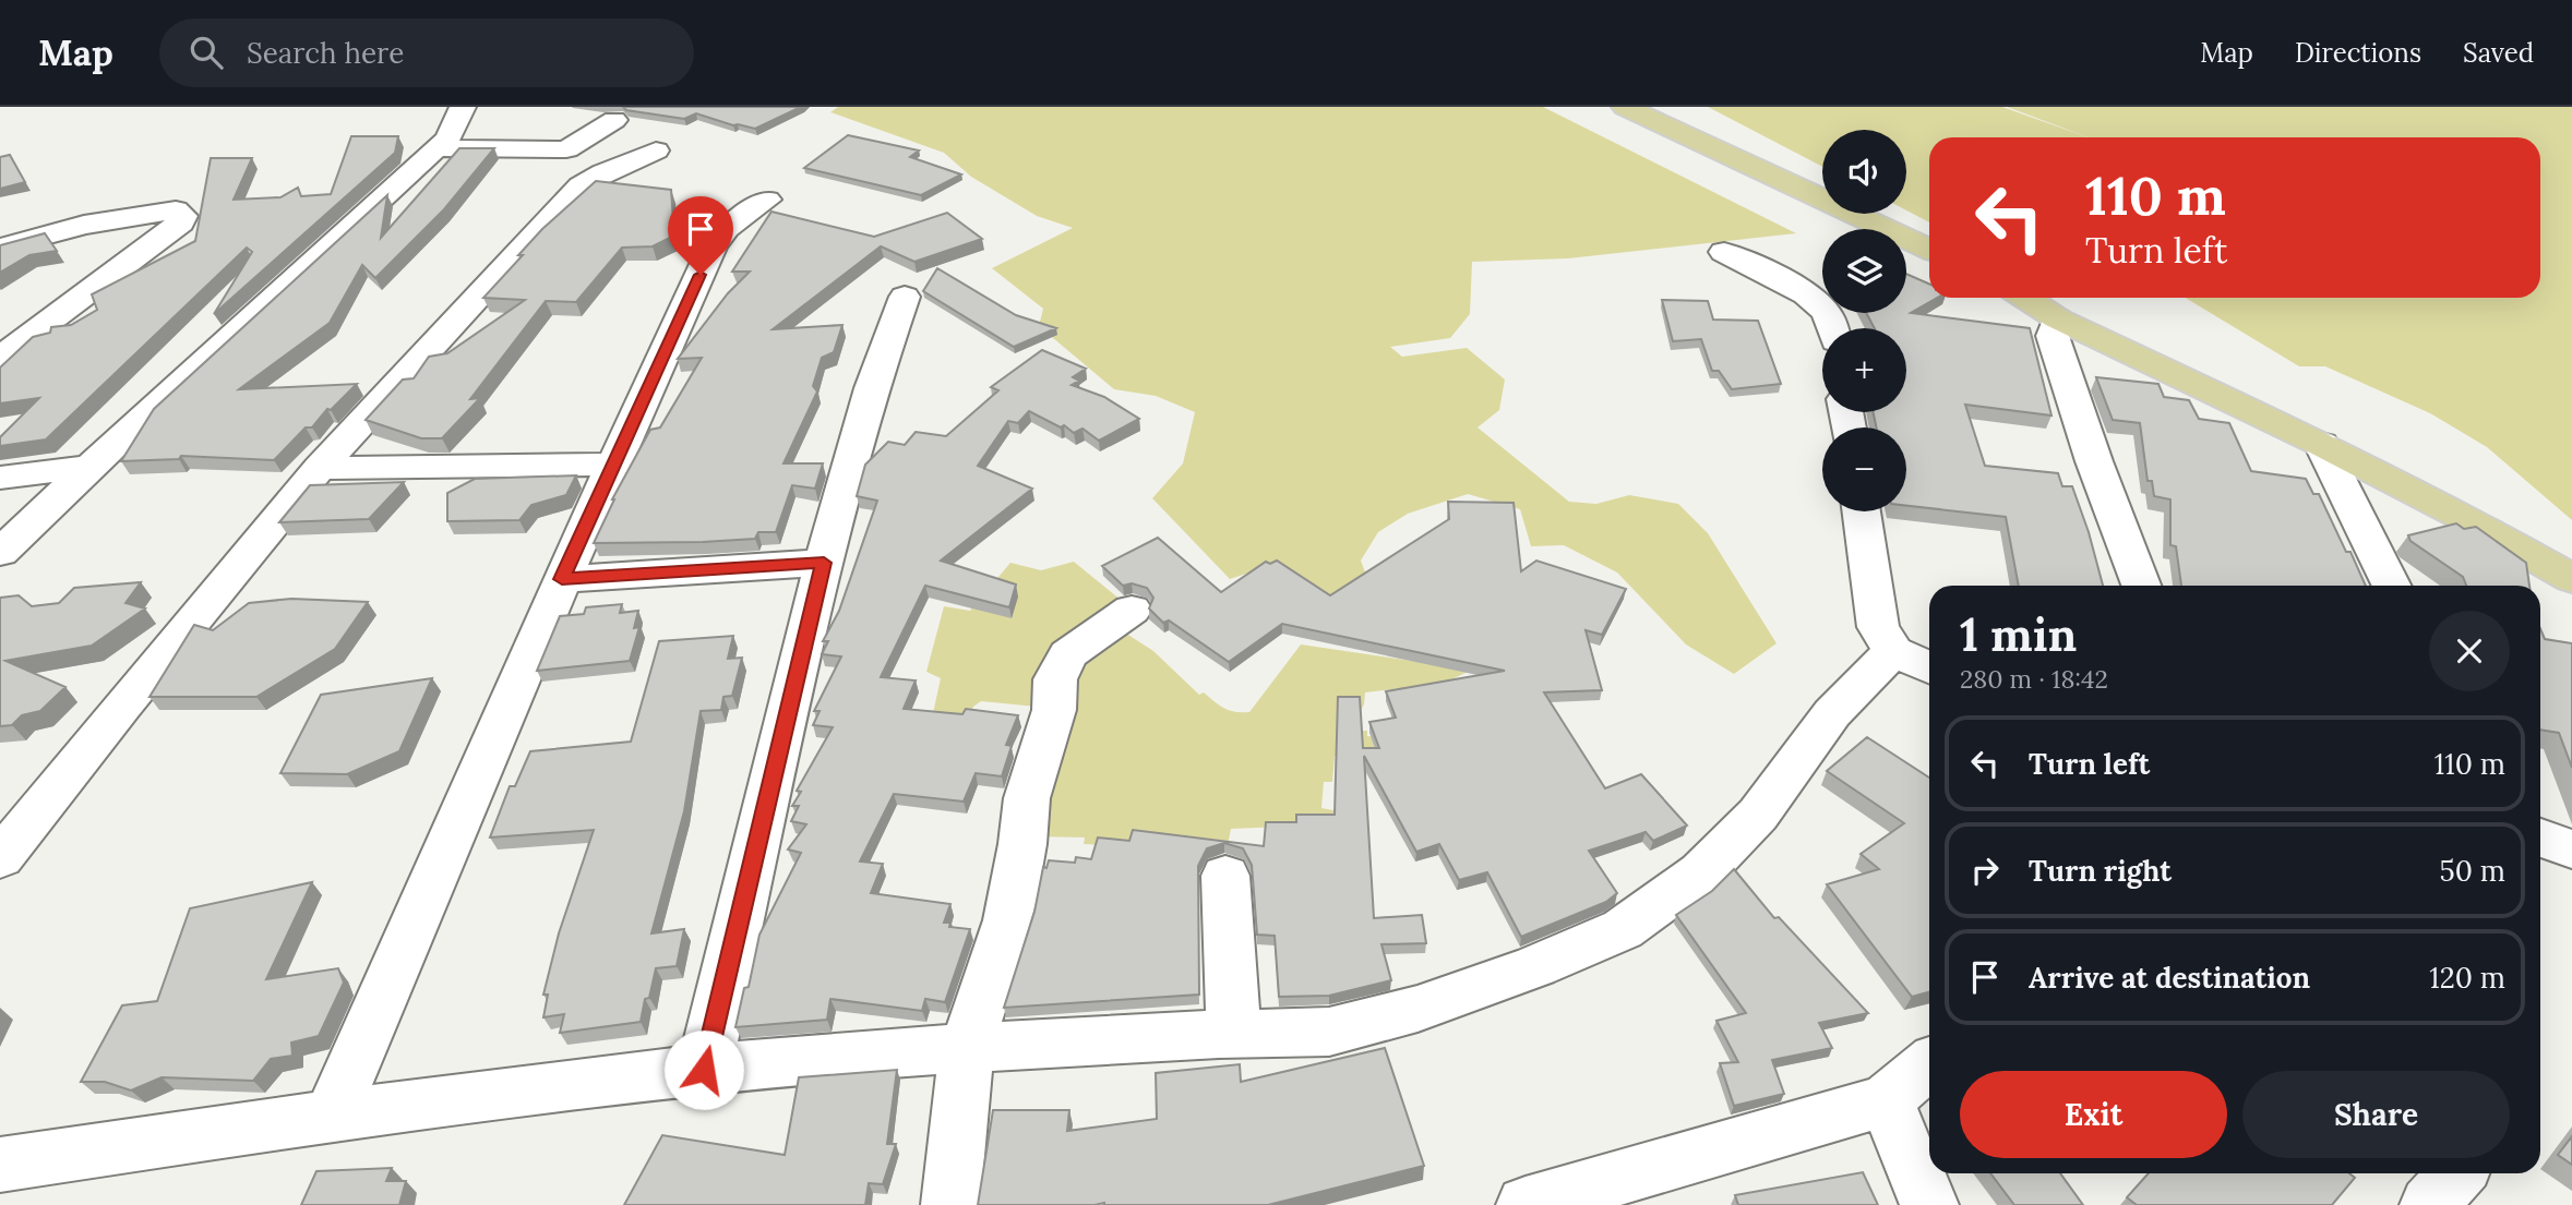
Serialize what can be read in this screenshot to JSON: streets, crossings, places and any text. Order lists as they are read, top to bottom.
{
  "page": {
    "header": "Map",
    "search": "Search here",
    "nav": ["Map", "Directions", "Saved"],
    "map_buttons": ["+", "−"],
    "turn": ["110 m", "Turn left"],
    "heading": ["1 min", "280 m · 18:42"],
    "list": [
      {
        "name": "Turn left",
        "value": "110 m"
      },
      {
        "name": "Turn right",
        "value": "50 m"
      },
      {
        "name": "Arrive at destination",
        "value": "120 m"
      }
    ],
    "buttons": ["Exit", "Share"]
  }
}
